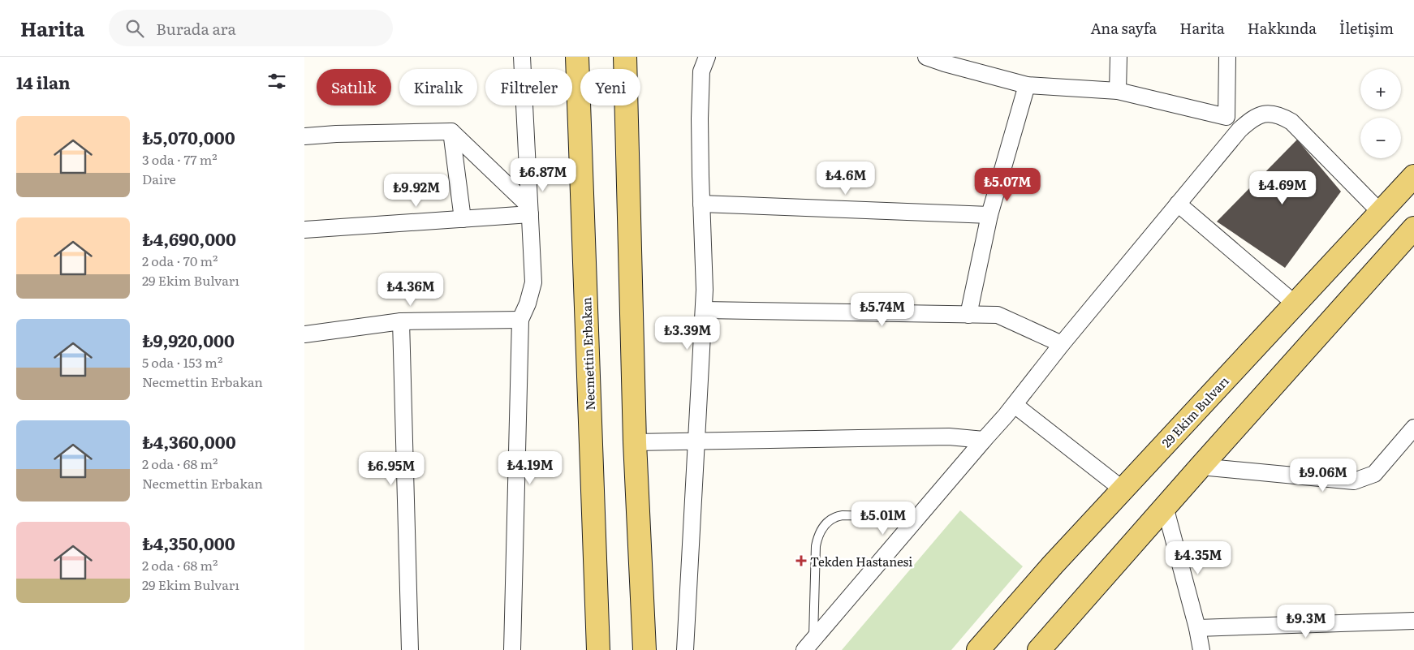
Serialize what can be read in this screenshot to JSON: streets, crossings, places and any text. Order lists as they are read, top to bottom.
{
  "streets": {
    "main road": ["Necmettin Erbakan", "29 Ekim Bulvarı"]
  },
  "places": {
    "health": ["Tekden Hastanesi"]
  },
  "page": {
    "header": "Harita",
    "search": "Burada ara",
    "nav": [
      "Ana sayfa",
      "Harita",
      "Hakkında",
      "İletişim"
    ],
    "heading": "14 ilan",
    "map_buttons": ["+", "−"],
    "chip": [
      "Satılık",
      "Kiralık",
      "Filtreler",
      "Yeni"
    ],
    "list": [
      {
        "name": "₺5,070,000",
        "note": "3 oda · 77 m² · Daire"
      },
      {
        "name": "₺4,690,000",
        "note": "2 oda · 70 m² · 29 Ekim Bulvarı"
      },
      {
        "name": "₺9,920,000",
        "note": "5 oda · 153 m² · Necmettin Erbakan"
      },
      {
        "name": "₺4,360,000",
        "note": "2 oda · 68 m² · Necmettin Erbakan"
      },
      {
        "name": "₺4,350,000",
        "note": "2 oda · 68 m² · 29 Ekim Bulvarı"
      }
    ],
    "price": [
      "₺6.87M",
      "₺4.6M",
      "₺5.07M",
      "₺4.69M",
      "₺9.92M",
      "₺4.36M",
      "₺5.74M",
      "₺3.39M",
      "₺4.19M",
      "₺6.95M",
      "₺9.06M",
      "₺5.01M",
      "₺4.35M",
      "₺9.3M"
    ]
  }
}
